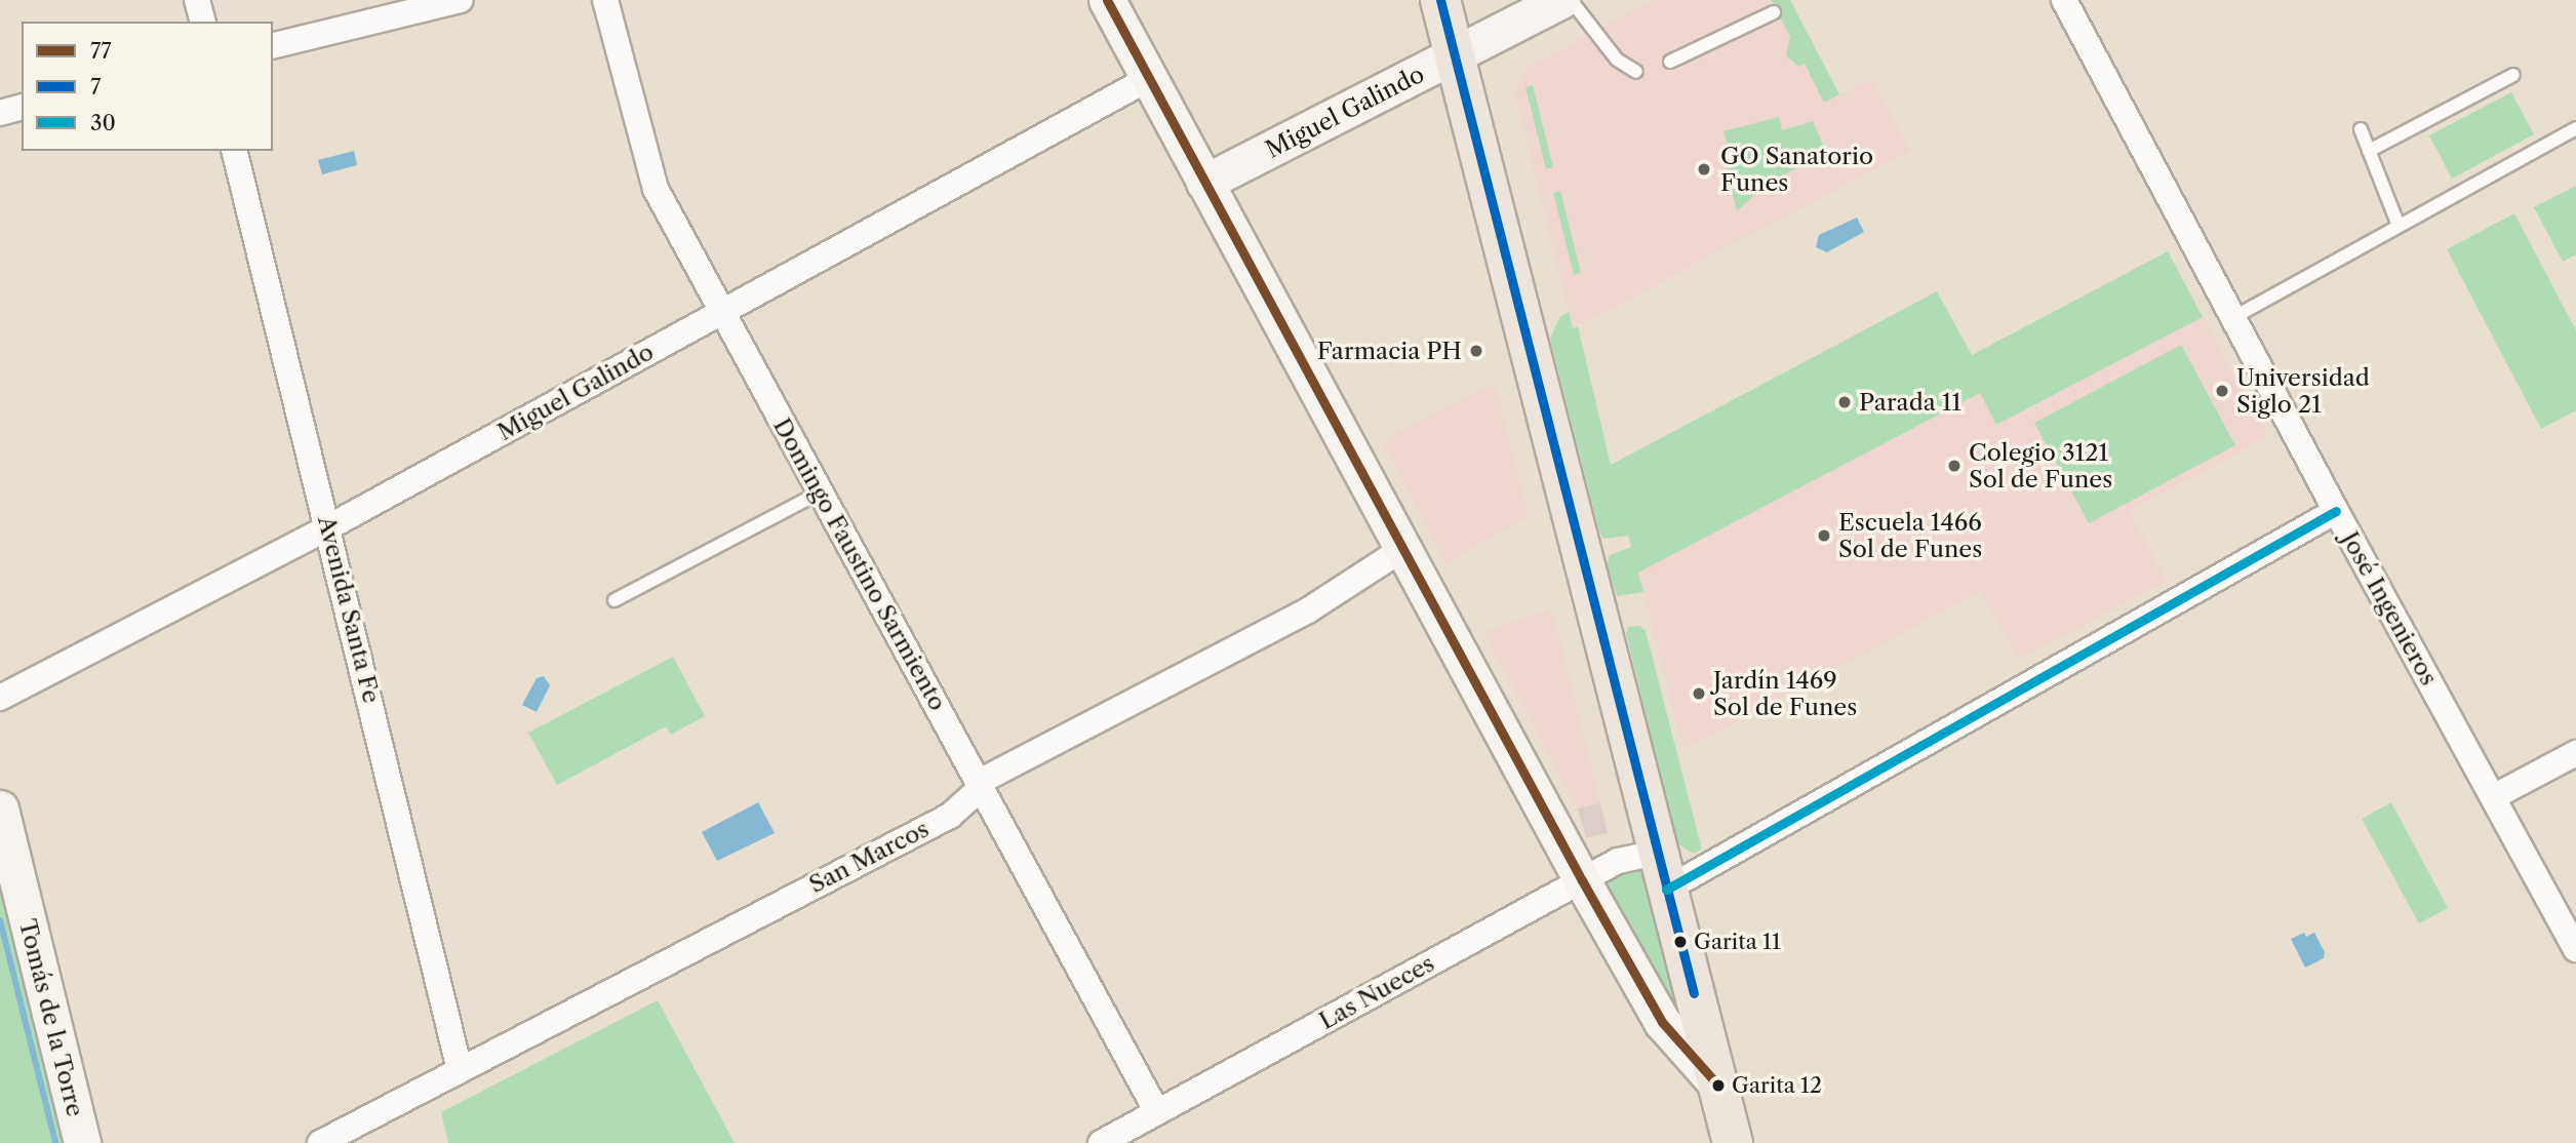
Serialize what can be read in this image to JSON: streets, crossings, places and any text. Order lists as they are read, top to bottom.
{
  "streets": {
    "street": [
      "Miguel Galindo",
      "Domingo Faustino Sarmiento",
      "José Ingenieros",
      "Avenida Santa Fe",
      "San Marcos",
      "Las Nueces",
      "Tomás de la Torre"
    ]
  },
  "crossings": [
    ["Miguel Galindo", "Domingo Faustino Sarmiento"],
    ["Miguel Galindo", "Avenida Santa Fe"],
    ["Domingo Faustino Sarmiento", "San Marcos"],
    ["Domingo Faustino Sarmiento", "Las Nueces"],
    ["José Ingenieros", "Las Nueces"],
    ["Avenida Santa Fe", "San Marcos"]
  ],
  "places": [
    "GO Sanatorio Funes",
    "Farmacia PH",
    "Universidad Siglo 21",
    "Parada 11",
    "Colegio 3121 Sol de Funes",
    "Escuela 1466 Sol de Funes",
    "Jardín 1469 Sol de Funes",
    "Garita 11",
    "Garita 12"
  ],
  "lines": ["transit line 77", "transit line 7", "transit line 30"],
  "legend": ["77", "7", "30"]
}
